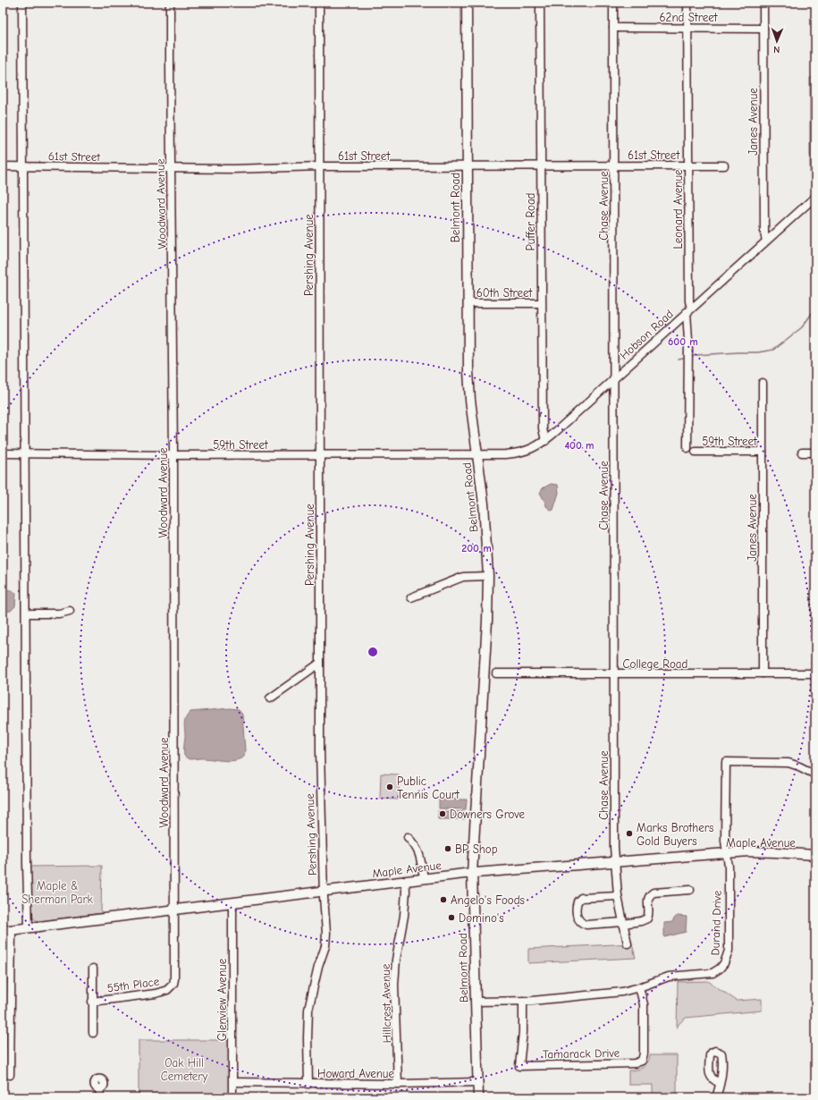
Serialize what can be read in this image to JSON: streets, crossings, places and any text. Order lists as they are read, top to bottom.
{
  "streets": {
    "main road": ["Belmont Road", "Maple Avenue"],
    "street": [
      "62nd Street",
      "Janes Avenue",
      "61st Street",
      "Woodward Avenue",
      "Chase Avenue",
      "Leonard Avenue",
      "Puffer Road",
      "Pershing Avenue",
      "60th Street",
      "Hobson Road",
      "59th Street",
      "College Road",
      "Durand Drive",
      "55th Place",
      "Glenview Avenue",
      "Hillcrest Avenue",
      "Tamarack Drive",
      "Howard Avenue"
    ]
  },
  "crossings": [
    ["62nd Street", "Janes Avenue"],
    ["62nd Street", "Chase Avenue"],
    ["62nd Street", "Leonard Avenue"],
    ["Janes Avenue", "Hobson Road"],
    ["Janes Avenue", "59th Street"],
    ["Janes Avenue", "College Road"],
    ["61st Street", "Woodward Avenue"],
    ["61st Street", "Chase Avenue"],
    ["61st Street", "Belmont Road"],
    ["61st Street", "Leonard Avenue"],
    ["61st Street", "Puffer Road"],
    ["61st Street", "Pershing Avenue"],
    ["Woodward Avenue", "59th Street"],
    ["Woodward Avenue", "Maple Avenue"],
    ["Woodward Avenue", "55th Place"],
    ["Chase Avenue", "Hobson Road"],
    ["Chase Avenue", "College Road"],
    ["Chase Avenue", "Maple Avenue"],
    ["Belmont Road", "60th Street"],
    ["Belmont Road", "Hobson Road"],
    ["Belmont Road", "59th Street"],
    ["Belmont Road", "Maple Avenue"],
    ["Belmont Road", "Durand Drive"],
    ["Belmont Road", "Howard Avenue"],
    ["Leonard Avenue", "Hobson Road"],
    ["Puffer Road", "60th Street"],
    ["Puffer Road", "Hobson Road"],
    ["Pershing Avenue", "59th Street"],
    ["Pershing Avenue", "Maple Avenue"],
    ["Pershing Avenue", "Howard Avenue"],
    ["Hobson Road", "59th Street"],
    ["Maple Avenue", "Durand Drive"],
    ["Maple Avenue", "Glenview Avenue"],
    ["Maple Avenue", "Hillcrest Avenue"],
    ["Durand Drive", "Tamarack Drive"],
    ["Glenview Avenue", "Howard Avenue"],
    ["Hillcrest Avenue", "Howard Avenue"]
  ],
  "parks": ["Maple & Sherman Park", "Oak Hill Cemetery"],
  "places": [
    "Public Tennis Court",
    "Downers Grove",
    "Marks Brothers Gold Buyers",
    "BP Shop",
    "Angelo's Foods",
    "Domino's"
  ],
  "north": "bottom",
  "rings": ["600 m", "400 m", "200 m"]
}
